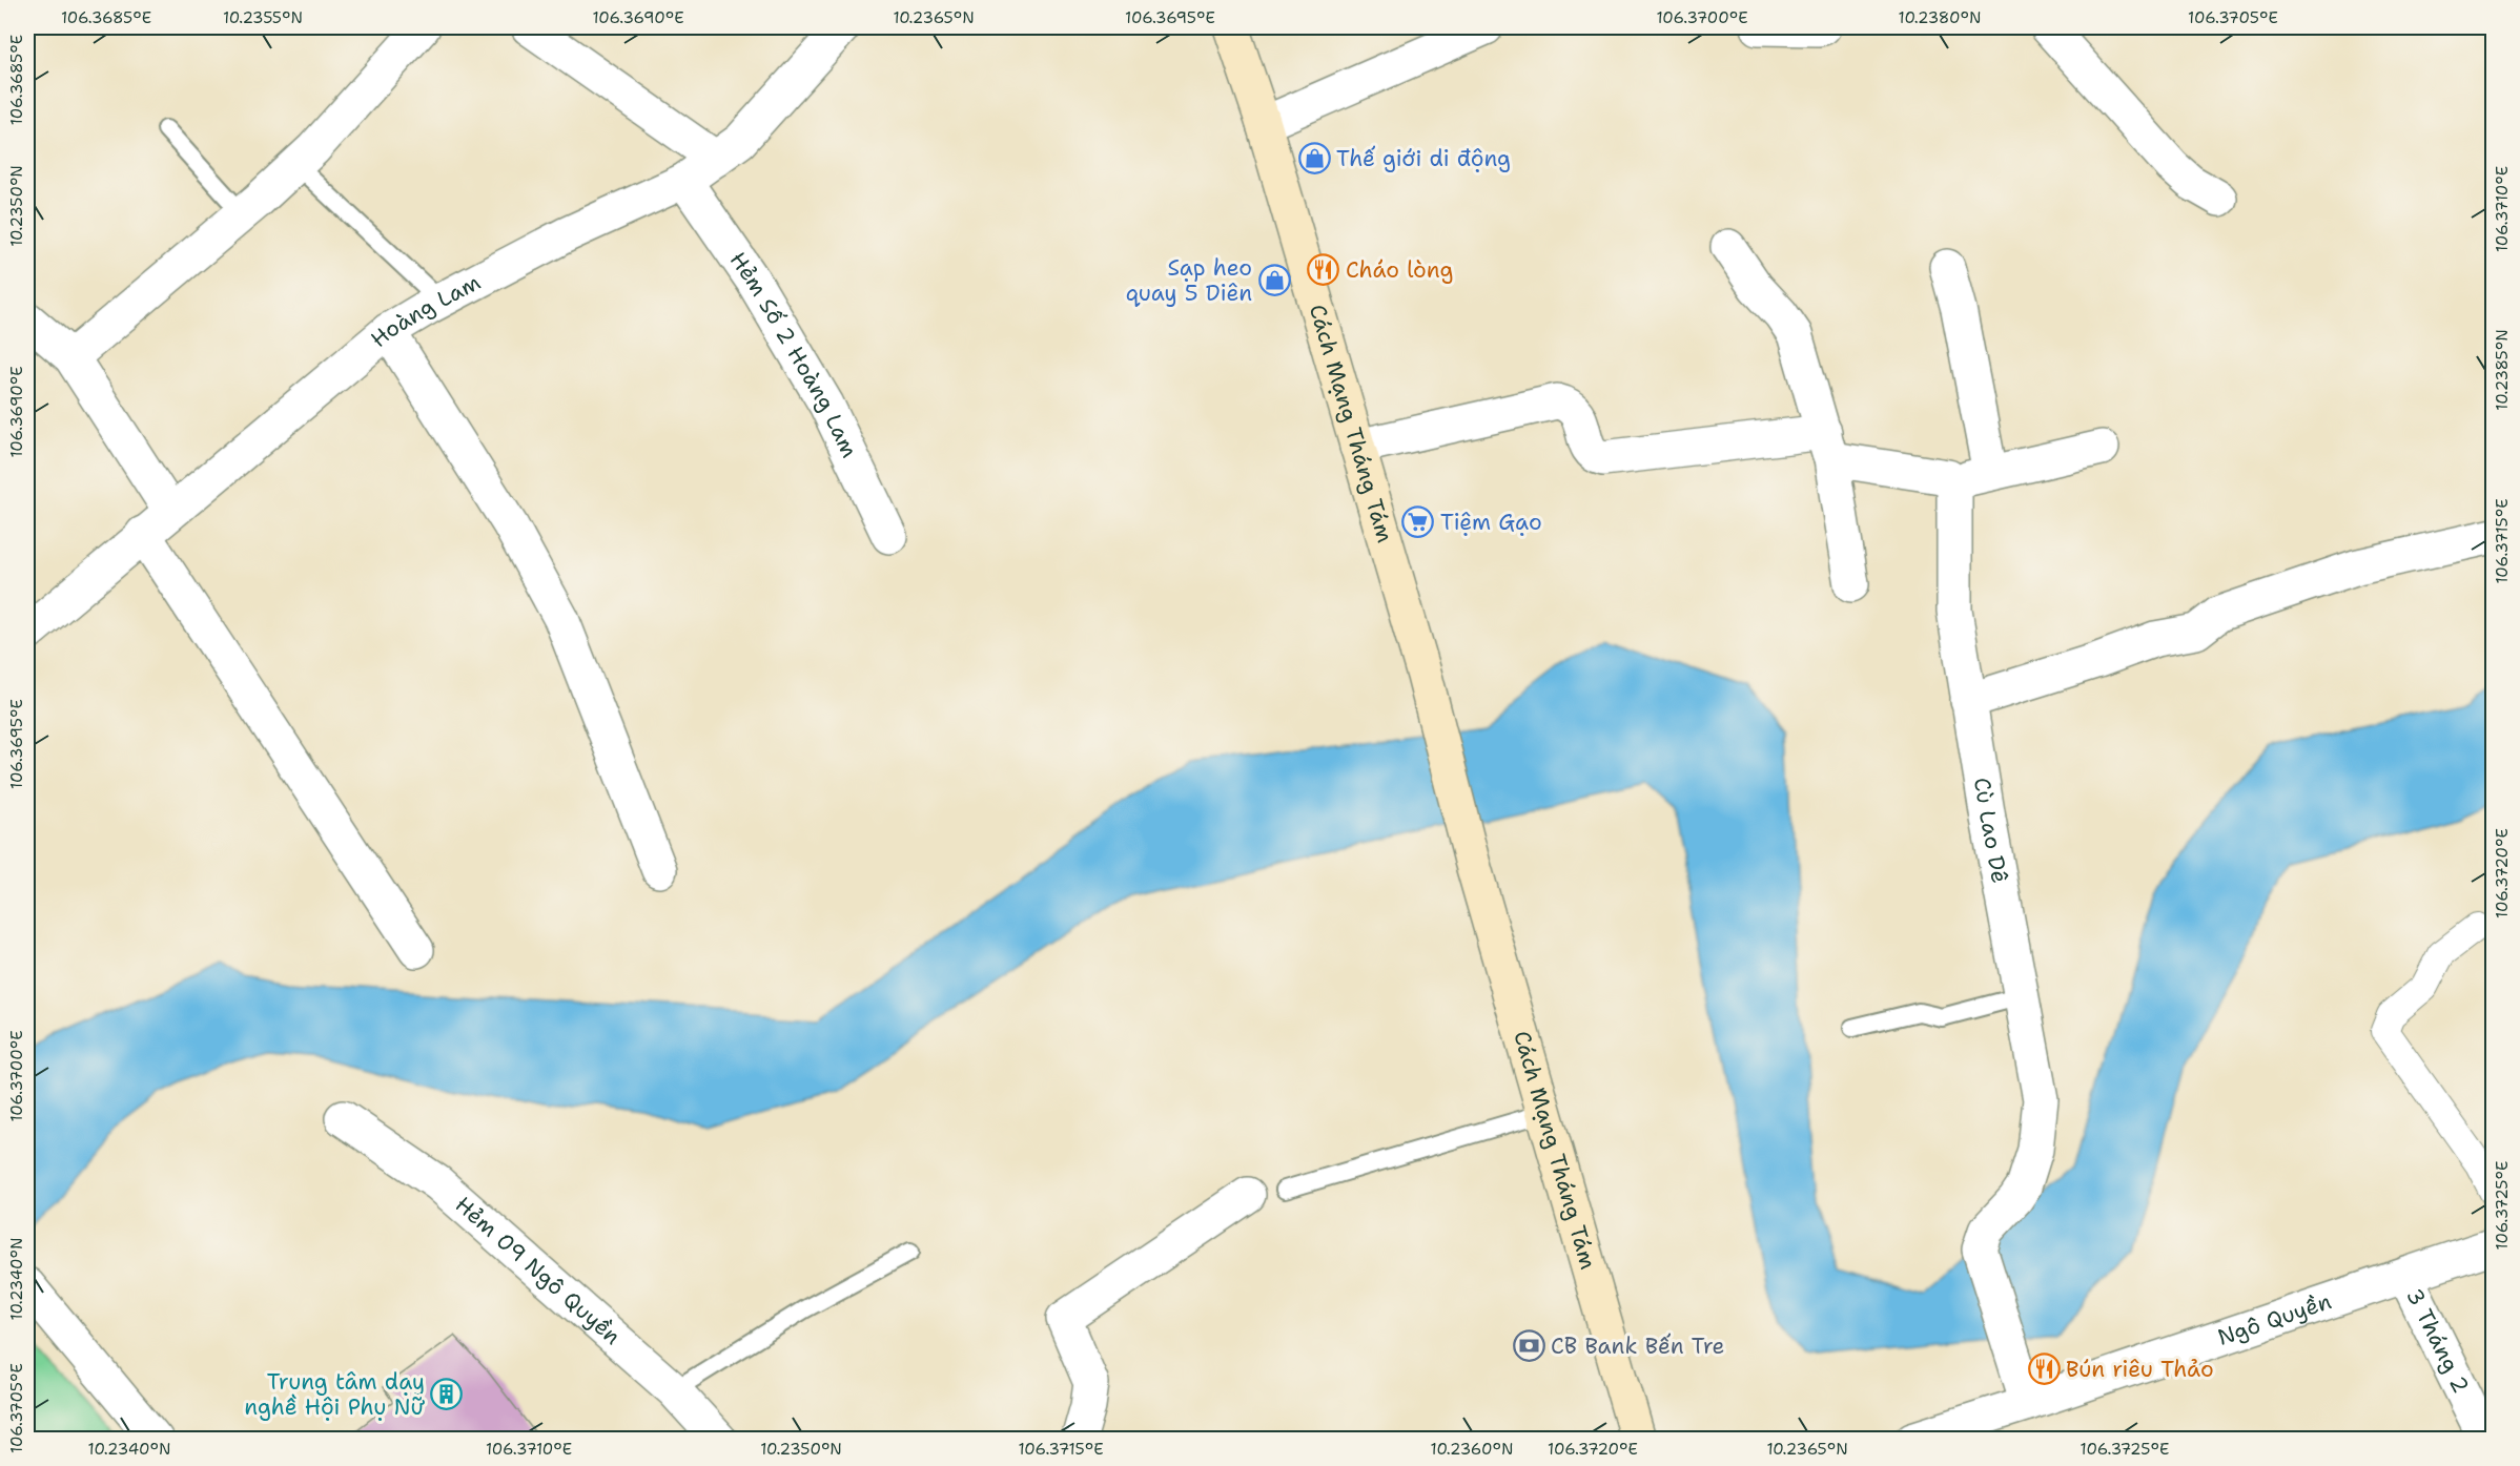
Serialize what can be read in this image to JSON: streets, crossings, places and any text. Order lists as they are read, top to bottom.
{
  "streets": {
    "main road": ["Cách Mạng Tháng Tám"],
    "street": [
      "Hoàng Lam",
      "Hẻm Số 2 Hoàng Lam",
      "Cù Lao Dê",
      "Hẻm 09 Ngô Quyền",
      "Ngô Quyền",
      "3 Tháng 2"
    ]
  },
  "crossings": [
    ["Hoàng Lam", "Hẻm Số 2 Hoàng Lam"],
    ["Cù Lao Dê", "Ngô Quyền"],
    ["Ngô Quyền", "3 Tháng 2"]
  ],
  "places": {
    "shop": ["Thế giới di động", "Sạp heo quay 5 Diên"],
    "restaurant": ["Cháo lòng", "Bún riêu Thảo"],
    "supermarket": ["Tiệm Gạo"],
    "bank": ["CB Bank Bến Tre"],
    "building": ["Trung tâm dạy nghề Hội Phụ Nữ"]
  },
  "coordinates": [
    "106.3685°E",
    "10.2355°N",
    "106.3690°E",
    "10.2365°N",
    "106.3695°E",
    "106.3700°E",
    "10.2380°N",
    "106.3705°E",
    "10.2350°N",
    "106.3710°E",
    "10.2385°N",
    "106.3715°E",
    "106.3720°E",
    "106.3725°E",
    "10.2340°N",
    "10.2360°N"
  ]
}
